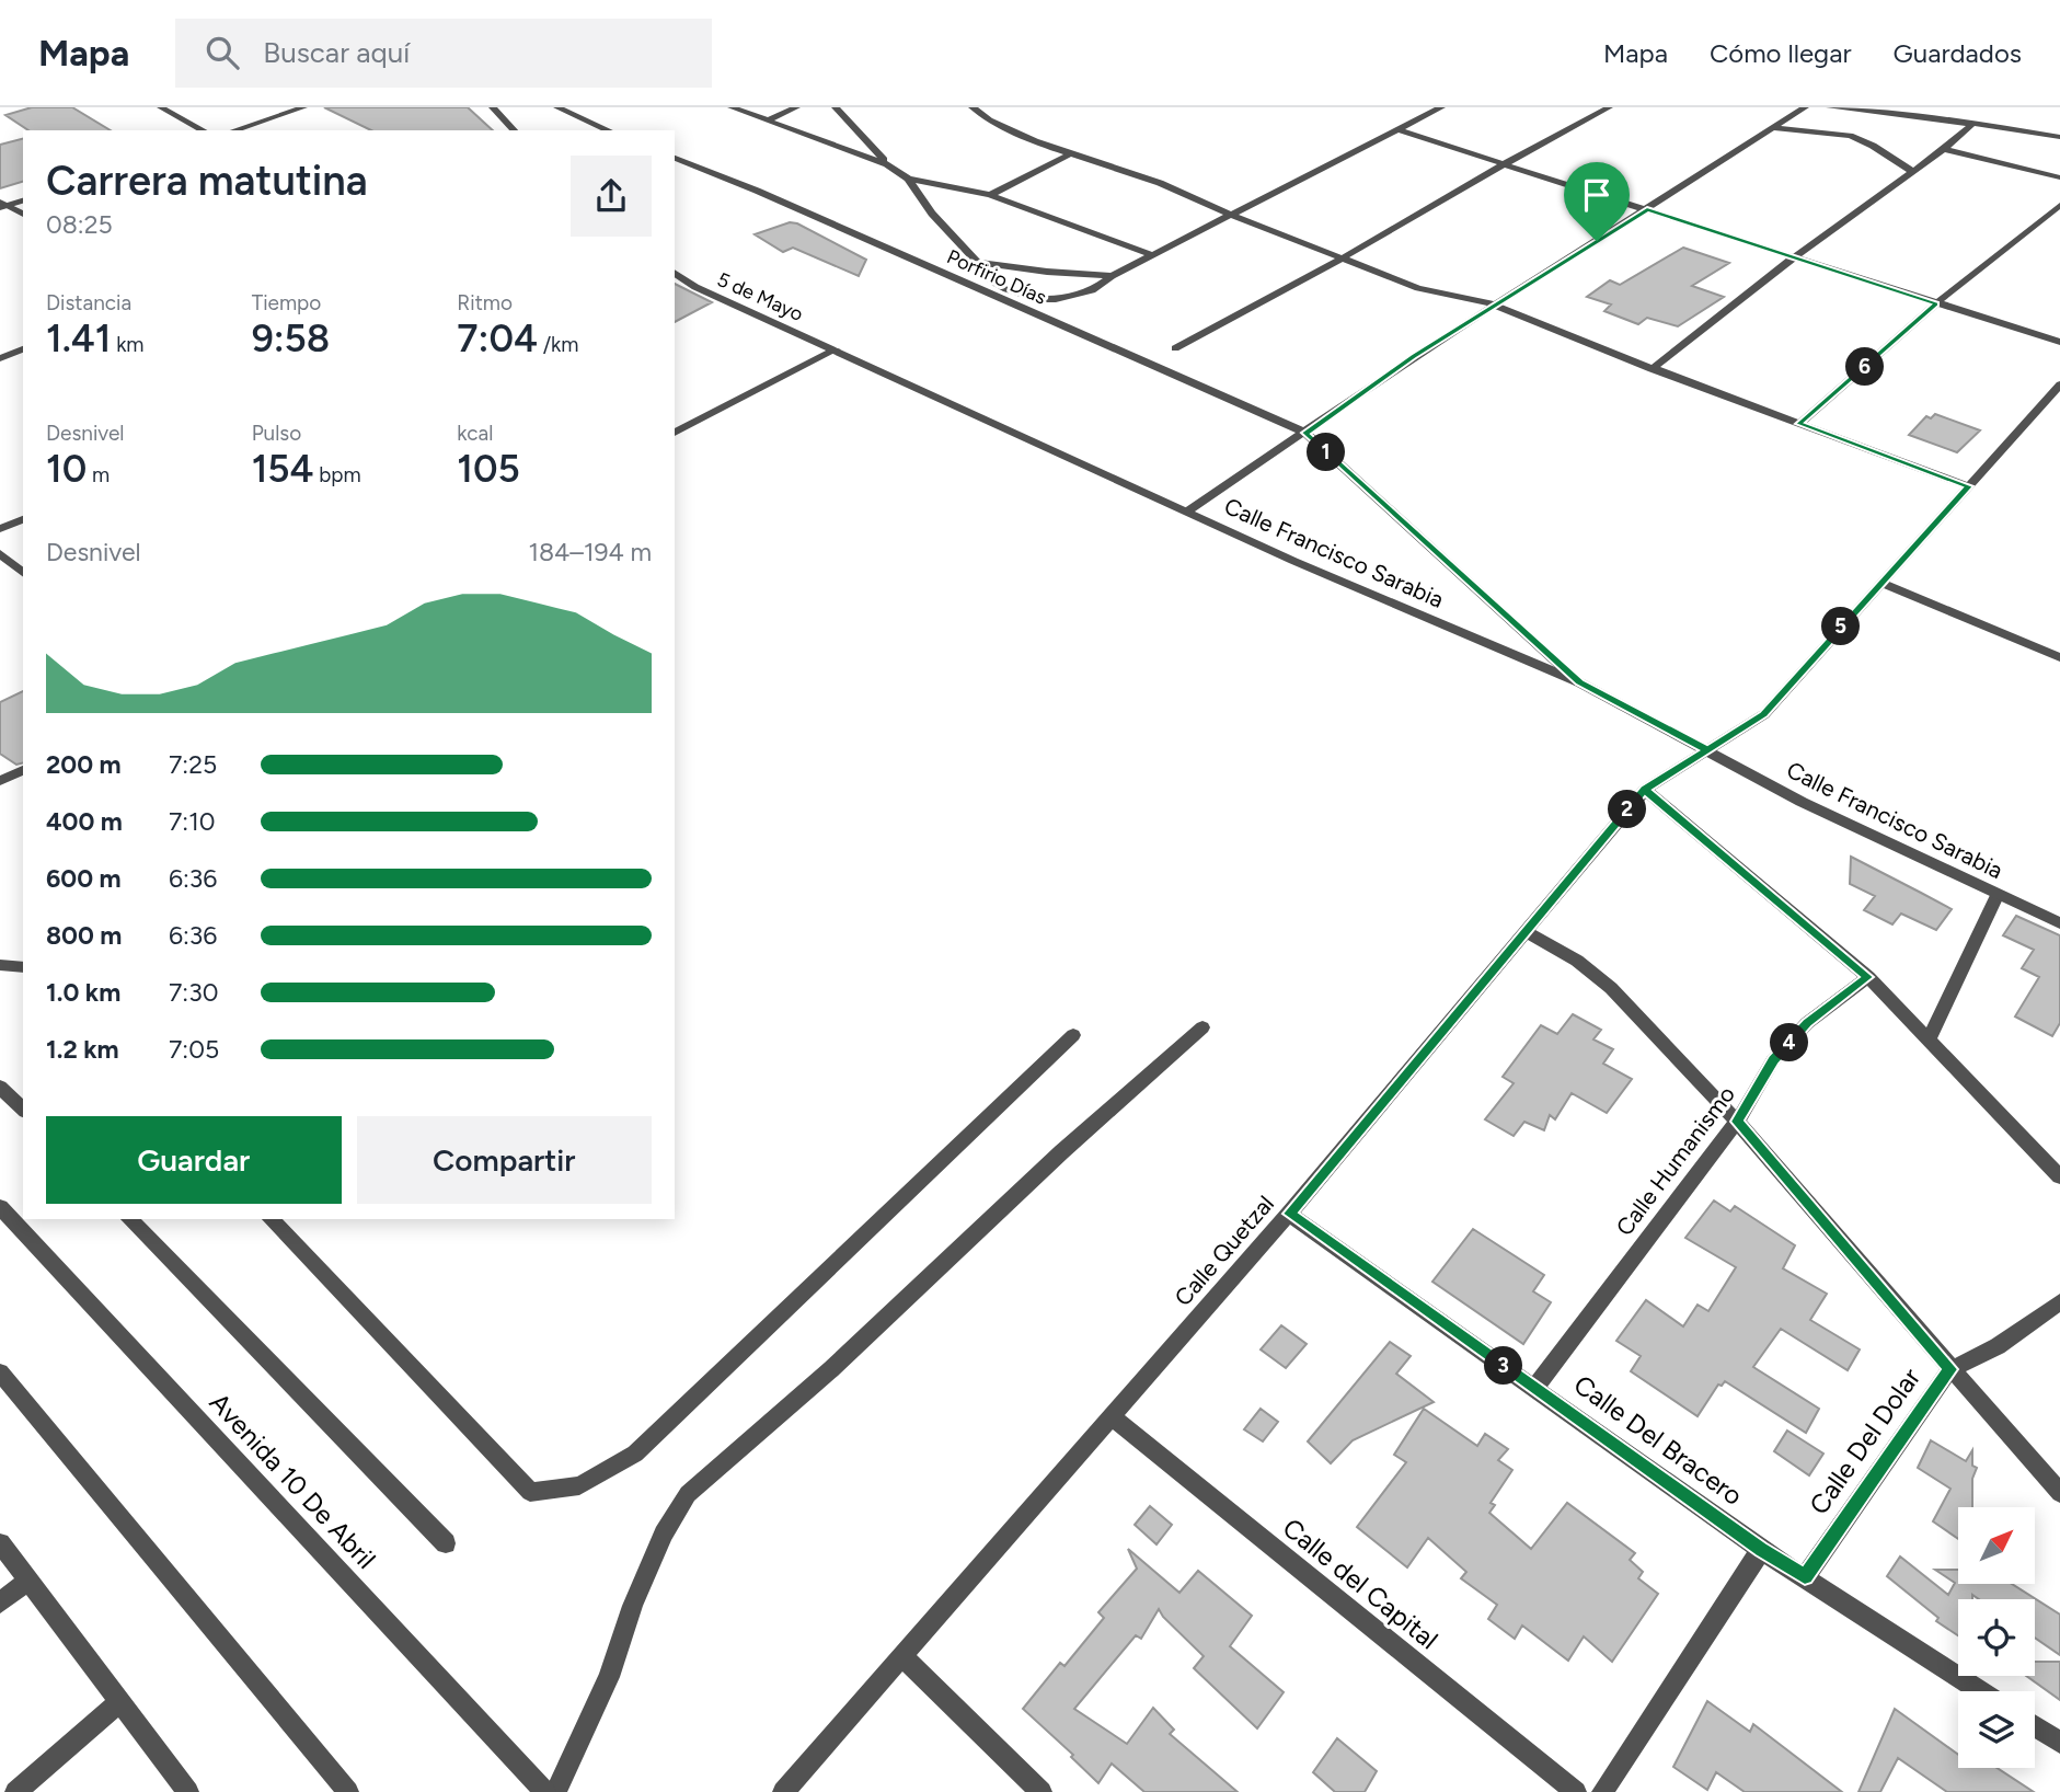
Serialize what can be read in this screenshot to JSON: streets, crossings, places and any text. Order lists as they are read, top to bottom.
{
  "streets": {
    "street": [
      "Porfirio Días",
      "5 de Mayo",
      "Calle Francisco Sarabia",
      "Calle Humanismo",
      "Calle Quetzal",
      "Calle Del Bracero",
      "Calle Del Dolar",
      "Avenida 10 De Abril",
      "Calle del Capital"
    ]
  },
  "crossings": [
    ["Porfirio Días", "Calle Francisco Sarabia"],
    ["5 de Mayo", "Calle Francisco Sarabia"],
    ["Calle Francisco Sarabia", "Calle Quetzal"],
    ["Calle Humanismo", "Calle Del Bracero"],
    ["Calle Quetzal", "Calle Del Bracero"],
    ["Calle Quetzal", "Calle del Capital"],
    ["Calle Del Bracero", "Calle Del Dolar"]
  ],
  "north": "top right",
  "page": {
    "header": "Mapa",
    "search": "Buscar aquí",
    "nav": ["Mapa", "Cómo llegar", "Guardados"],
    "heading": ["Carrera matutina", "08:25"],
    "stats": [
      ["Distancia", "1.41 km"],
      ["Tiempo", "9:58"],
      ["Ritmo", "7:04 /km"],
      ["Desnivel", "10 m"],
      ["Pulso", "154 bpm"],
      ["kcal", "105"]
    ],
    "pins": [
      "6",
      "1",
      "5",
      "2",
      "4",
      "3"
    ],
    "chart": ["Desnivel", "184–194 m"],
    "list": [
      {
        "name": "200 m",
        "note": "7:25"
      },
      {
        "name": "400 m",
        "note": "7:10"
      },
      {
        "name": "600 m",
        "note": "6:36"
      },
      {
        "name": "800 m",
        "note": "6:36"
      },
      {
        "name": "1.0 km",
        "note": "7:30"
      },
      {
        "name": "1.2 km",
        "note": "7:05"
      }
    ],
    "buttons": ["Guardar", "Compartir"]
  }
}
